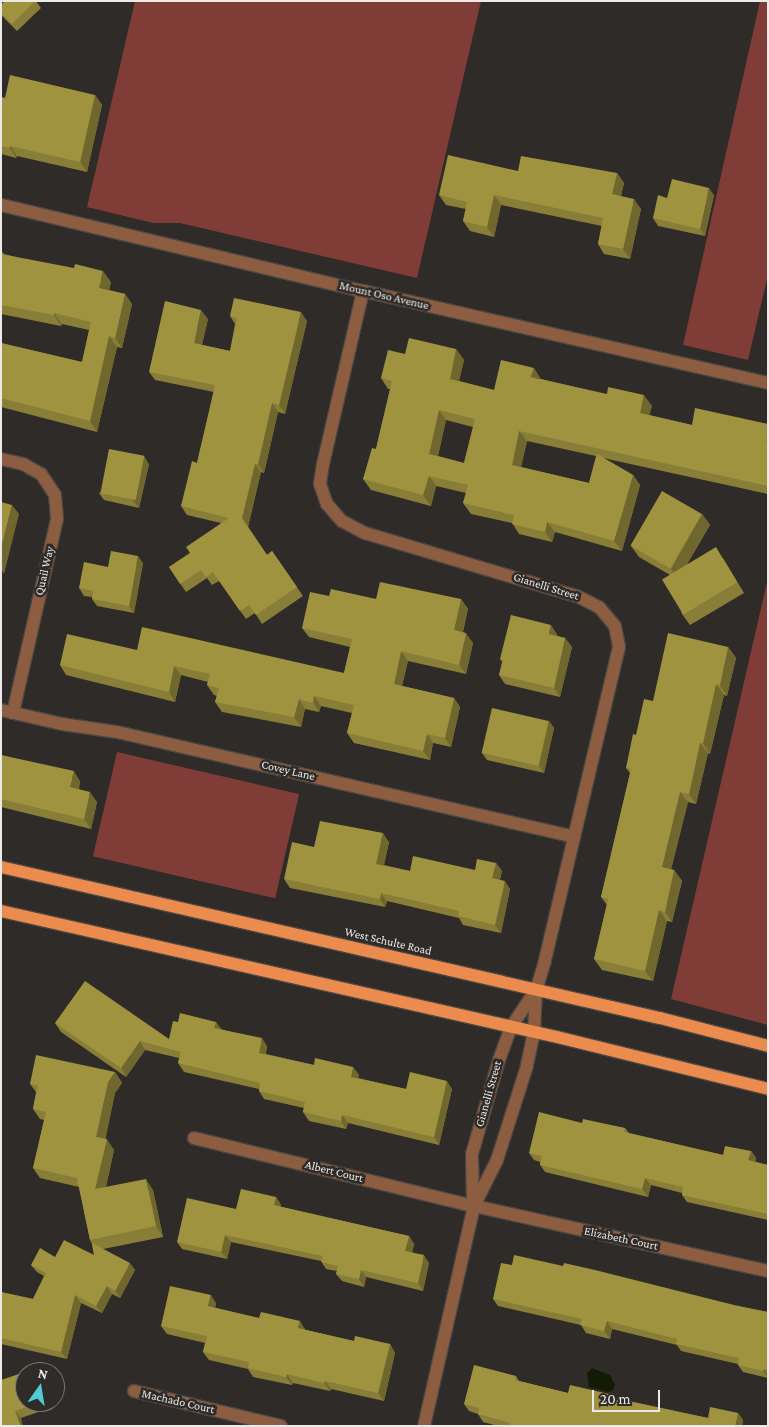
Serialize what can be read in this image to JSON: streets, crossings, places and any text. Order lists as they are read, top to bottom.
{
  "streets": {
    "main road": ["West Schulte Road"],
    "street": [
      "Mount Oso Avenue",
      "Quail Way",
      "Gianelli Street",
      "Covey Lane",
      "Albert Court",
      "Elizabeth Court",
      "Machado Court"
    ]
  },
  "crossings": [
    ["Mount Oso Avenue", "Gianelli Street"],
    ["Quail Way", "Covey Lane"],
    ["Gianelli Street", "Covey Lane"],
    ["Gianelli Street", "West Schulte Road"],
    ["Gianelli Street", "Albert Court"],
    ["Gianelli Street", "Elizabeth Court"],
    ["Albert Court", "Elizabeth Court"]
  ],
  "scale_bar": "20 m",
  "north": "top"
}
